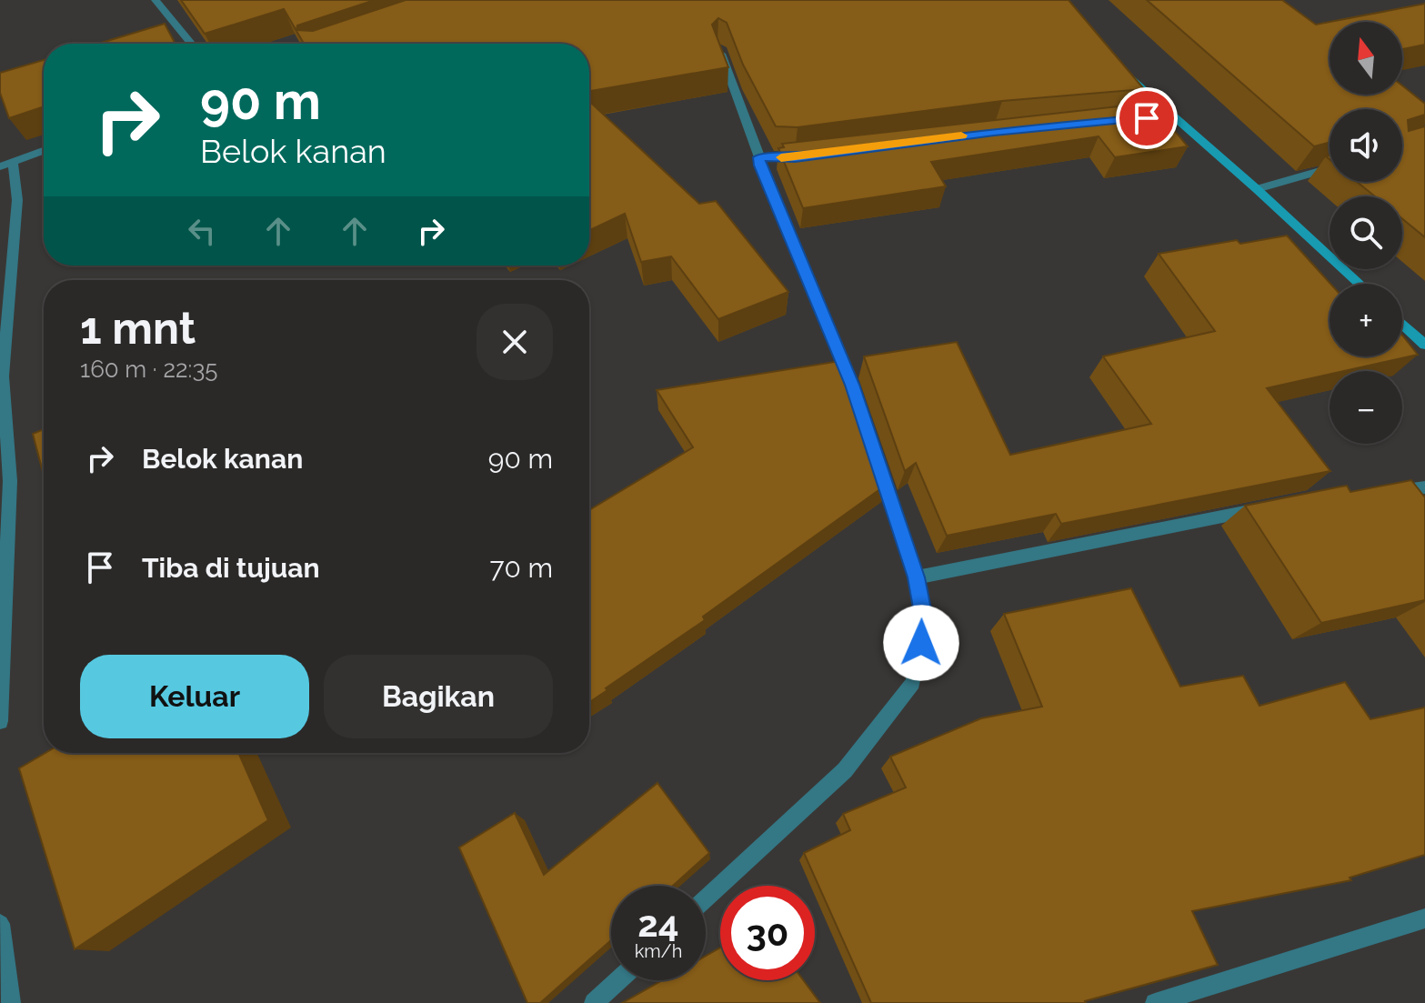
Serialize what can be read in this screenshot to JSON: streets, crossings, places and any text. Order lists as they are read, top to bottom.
{
  "north": "top",
  "page": {
    "map_buttons": ["+", "−"],
    "turn": ["90 m", "Belok kanan"],
    "heading": ["1 mnt", "160 m · 22:35"],
    "list": [
      {
        "name": "Belok kanan",
        "value": "90 m"
      },
      {
        "name": "Tiba di tujuan",
        "value": "70 m"
      }
    ],
    "buttons": ["Keluar", "Bagikan"],
    "speed": "24 km/h",
    "limit": "30"
  }
}
